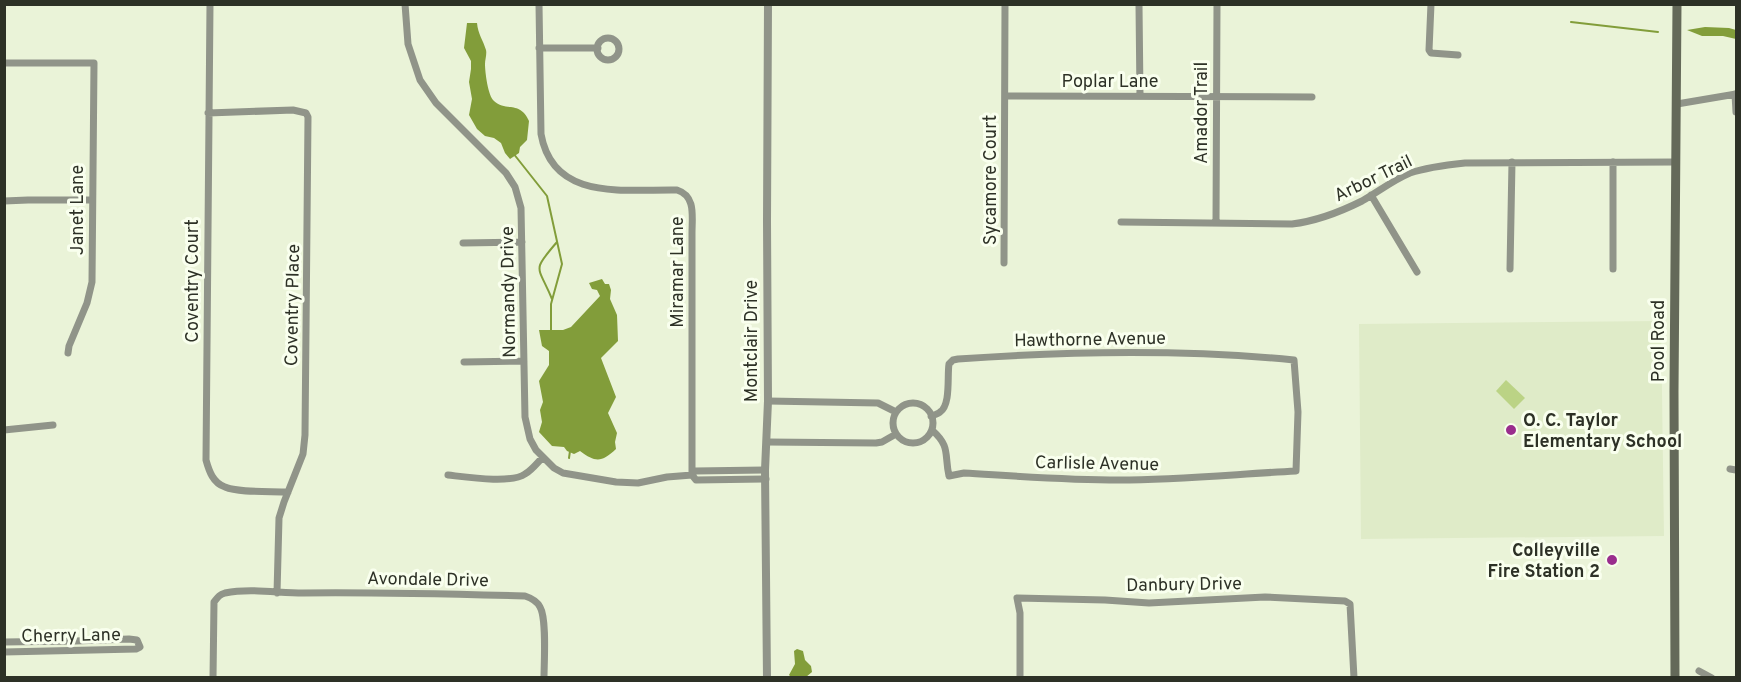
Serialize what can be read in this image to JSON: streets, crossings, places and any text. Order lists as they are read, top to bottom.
{
  "streets": {
    "main road": ["Pool Road"],
    "street": [
      "Poplar Lane",
      "Amador Trail",
      "Arbor Trail",
      "Sycamore Court",
      "Janet Lane",
      "Miramar Lane",
      "Coventry Court",
      "Normandy Drive",
      "Coventry Place",
      "Hawthorne Avenue",
      "Montclair Drive",
      "Carlisle Avenue",
      "Avondale Drive",
      "Danbury Drive",
      "Cherry Lane"
    ]
  },
  "crossings": [
    ["Poplar Lane", "Amador Trail"],
    ["Poplar Lane", "Sycamore Court"],
    ["Amador Trail", "Arbor Trail"],
    ["Arbor Trail", "Pool Road"],
    ["Miramar Lane", "Normandy Drive"],
    ["Coventry Court", "Coventry Place"],
    ["Normandy Drive", "Montclair Drive"],
    ["Coventry Place", "Avondale Drive"],
    ["Hawthorne Avenue", "Carlisle Avenue"]
  ],
  "places": ["O. C. Taylor Elementary School", "Colleyville Fire Station 2"]
}
